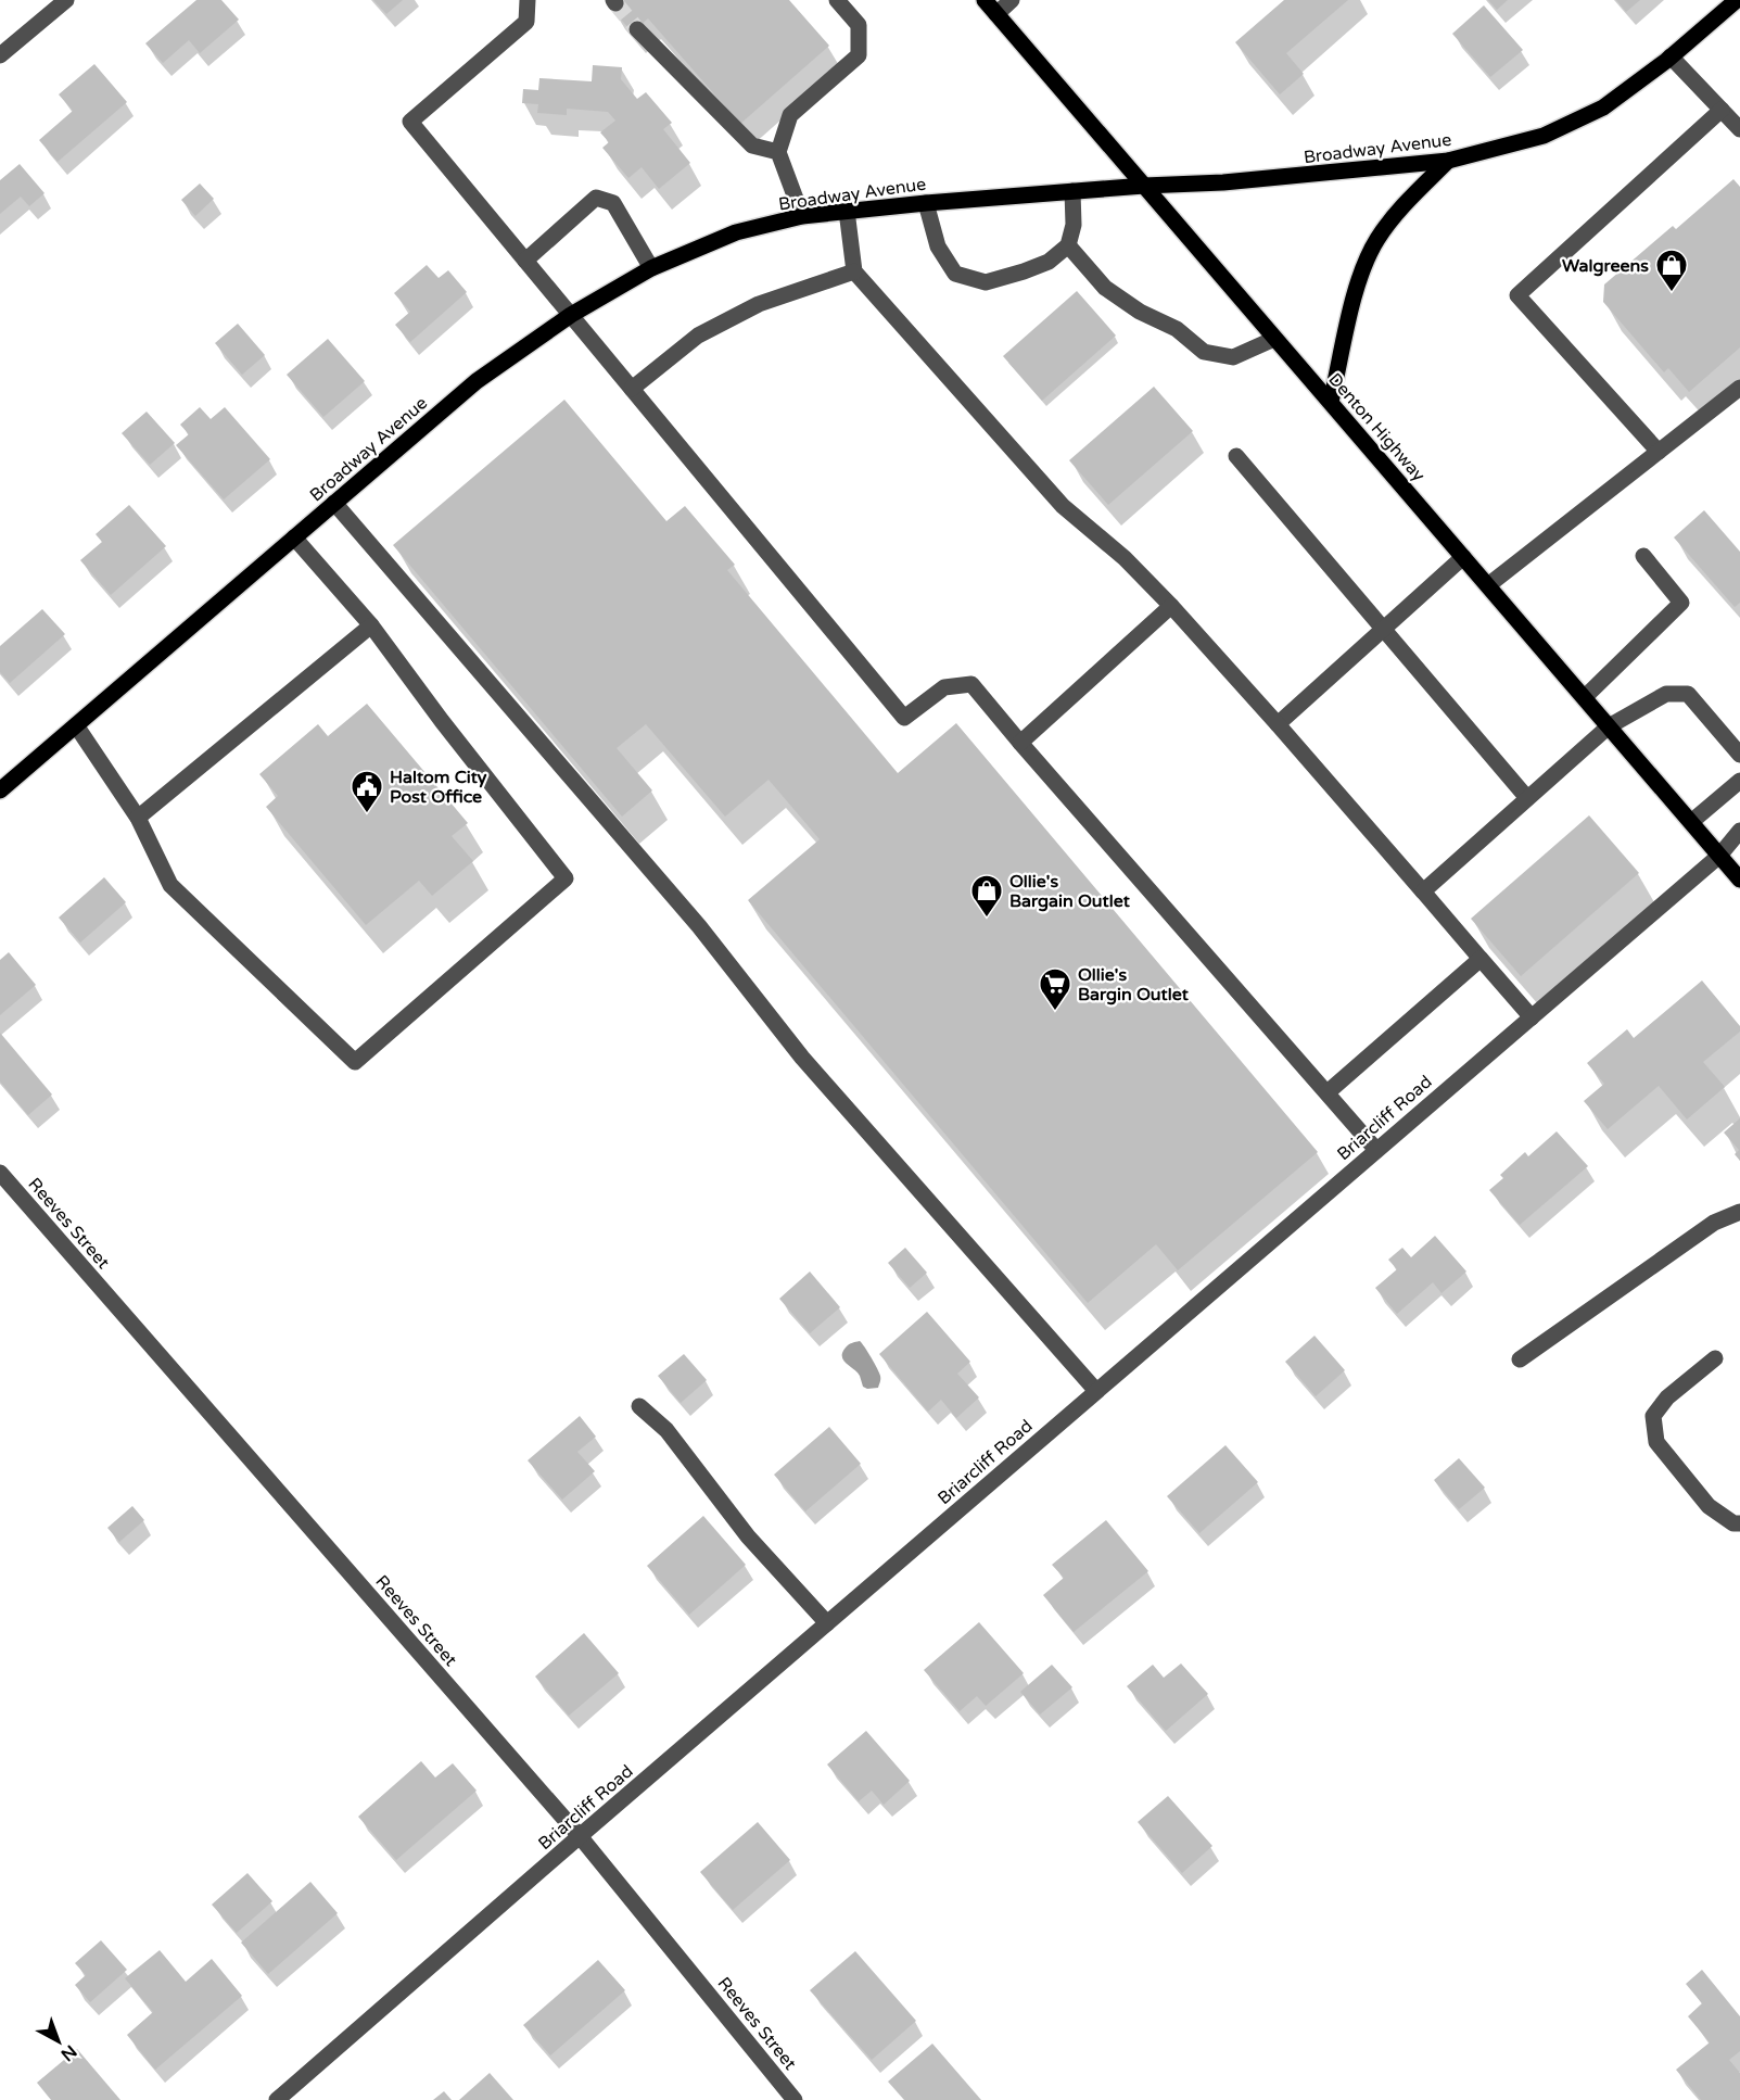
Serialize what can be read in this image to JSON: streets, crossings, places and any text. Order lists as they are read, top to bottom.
{
  "streets": {
    "main road": ["Broadway Avenue", "Denton Highway"],
    "street": ["Briarcliff Road", "Reeves Street"]
  },
  "crossings": [
    ["Broadway Avenue", "Denton Highway"],
    ["Denton Highway", "Briarcliff Road"],
    ["Briarcliff Road", "Reeves Street"]
  ],
  "places": {
    "shop": ["Walgreens", "Ollie's Bargain Outlet"],
    "public building": ["Haltom City Post Office"],
    "supermarket": ["Ollie's Bargin Outlet"]
  },
  "north": "bottom right"
}
